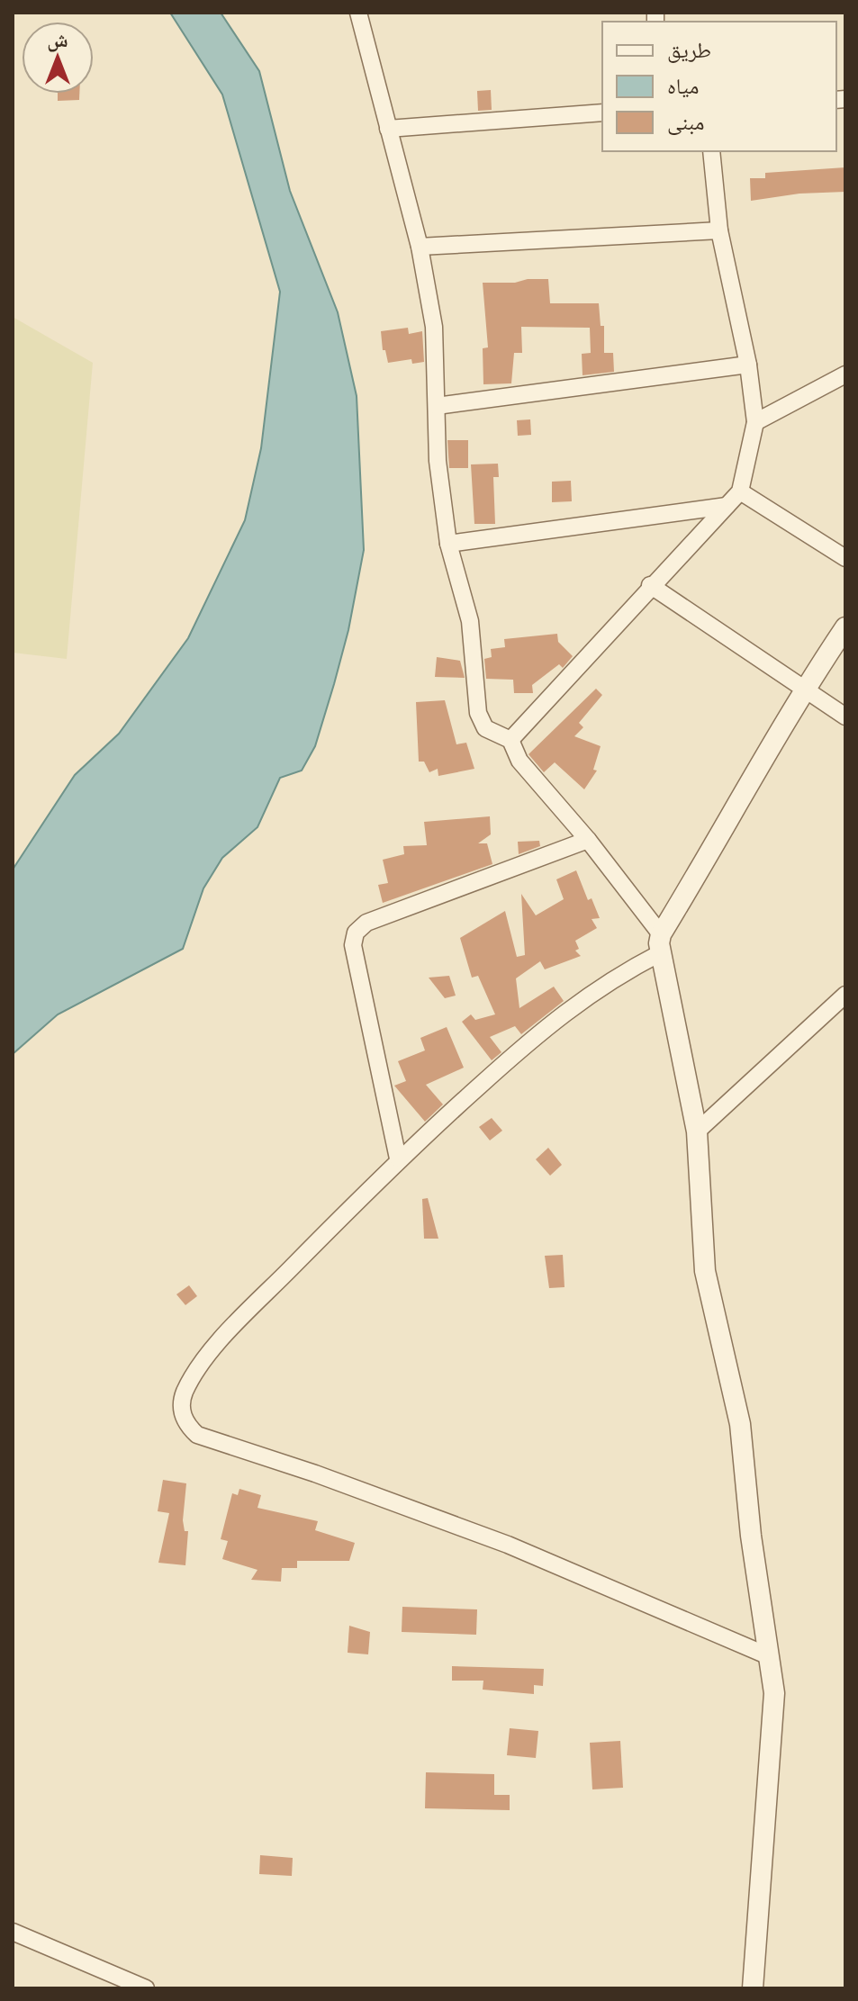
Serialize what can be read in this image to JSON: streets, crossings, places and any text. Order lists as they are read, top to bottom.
{
  "legend": ["طريق", "مياه", "مبنى"],
  "north": "top"
}
